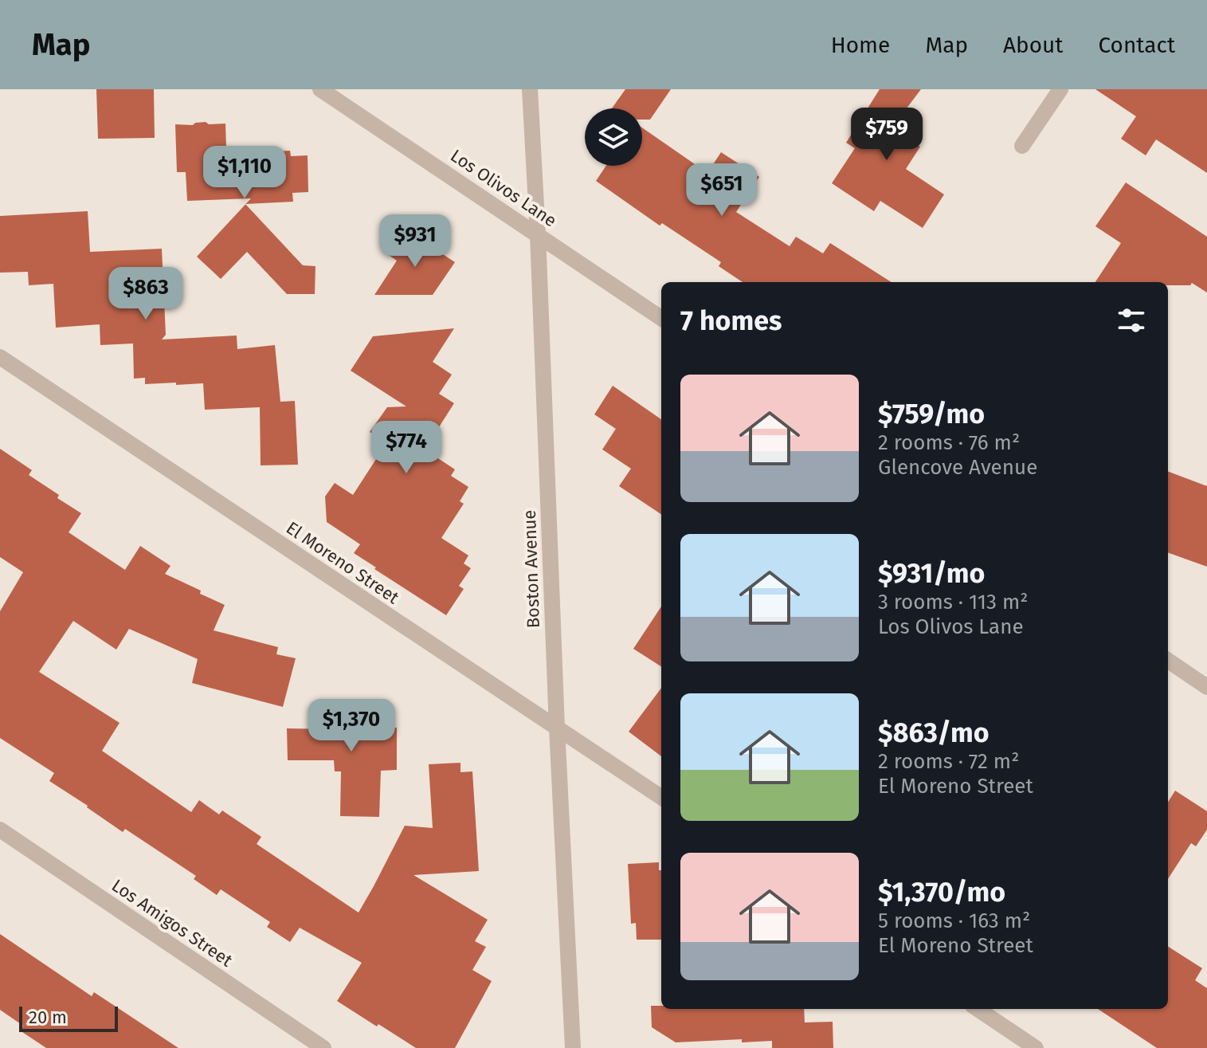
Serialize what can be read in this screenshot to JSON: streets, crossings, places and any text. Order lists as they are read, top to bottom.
{
  "streets": {
    "street": [
      "Los Olivos Lane",
      "El Moreno Street",
      "Boston Avenue",
      "Los Amigos Street"
    ]
  },
  "crossings": [
    ["Los Olivos Lane", "Boston Avenue"],
    ["El Moreno Street", "Boston Avenue"]
  ],
  "scale_bar": "20 m",
  "page": {
    "header": "Map",
    "nav": [
      "Home",
      "Map",
      "About",
      "Contact"
    ],
    "price": [
      "$759",
      "$1,110",
      "$651",
      "$931",
      "$863",
      "$774",
      "$1,370"
    ],
    "heading": "7 homes",
    "list": [
      {
        "name": "$759/mo",
        "note": "2 rooms · 76 m² · Glencove Avenue"
      },
      {
        "name": "$931/mo",
        "note": "3 rooms · 113 m² · Los Olivos Lane"
      },
      {
        "name": "$863/mo",
        "note": "2 rooms · 72 m² · El Moreno Street"
      },
      {
        "name": "$1,370/mo",
        "note": "5 rooms · 163 m² · El Moreno Street"
      }
    ],
    "scale": "20 m"
  }
}
